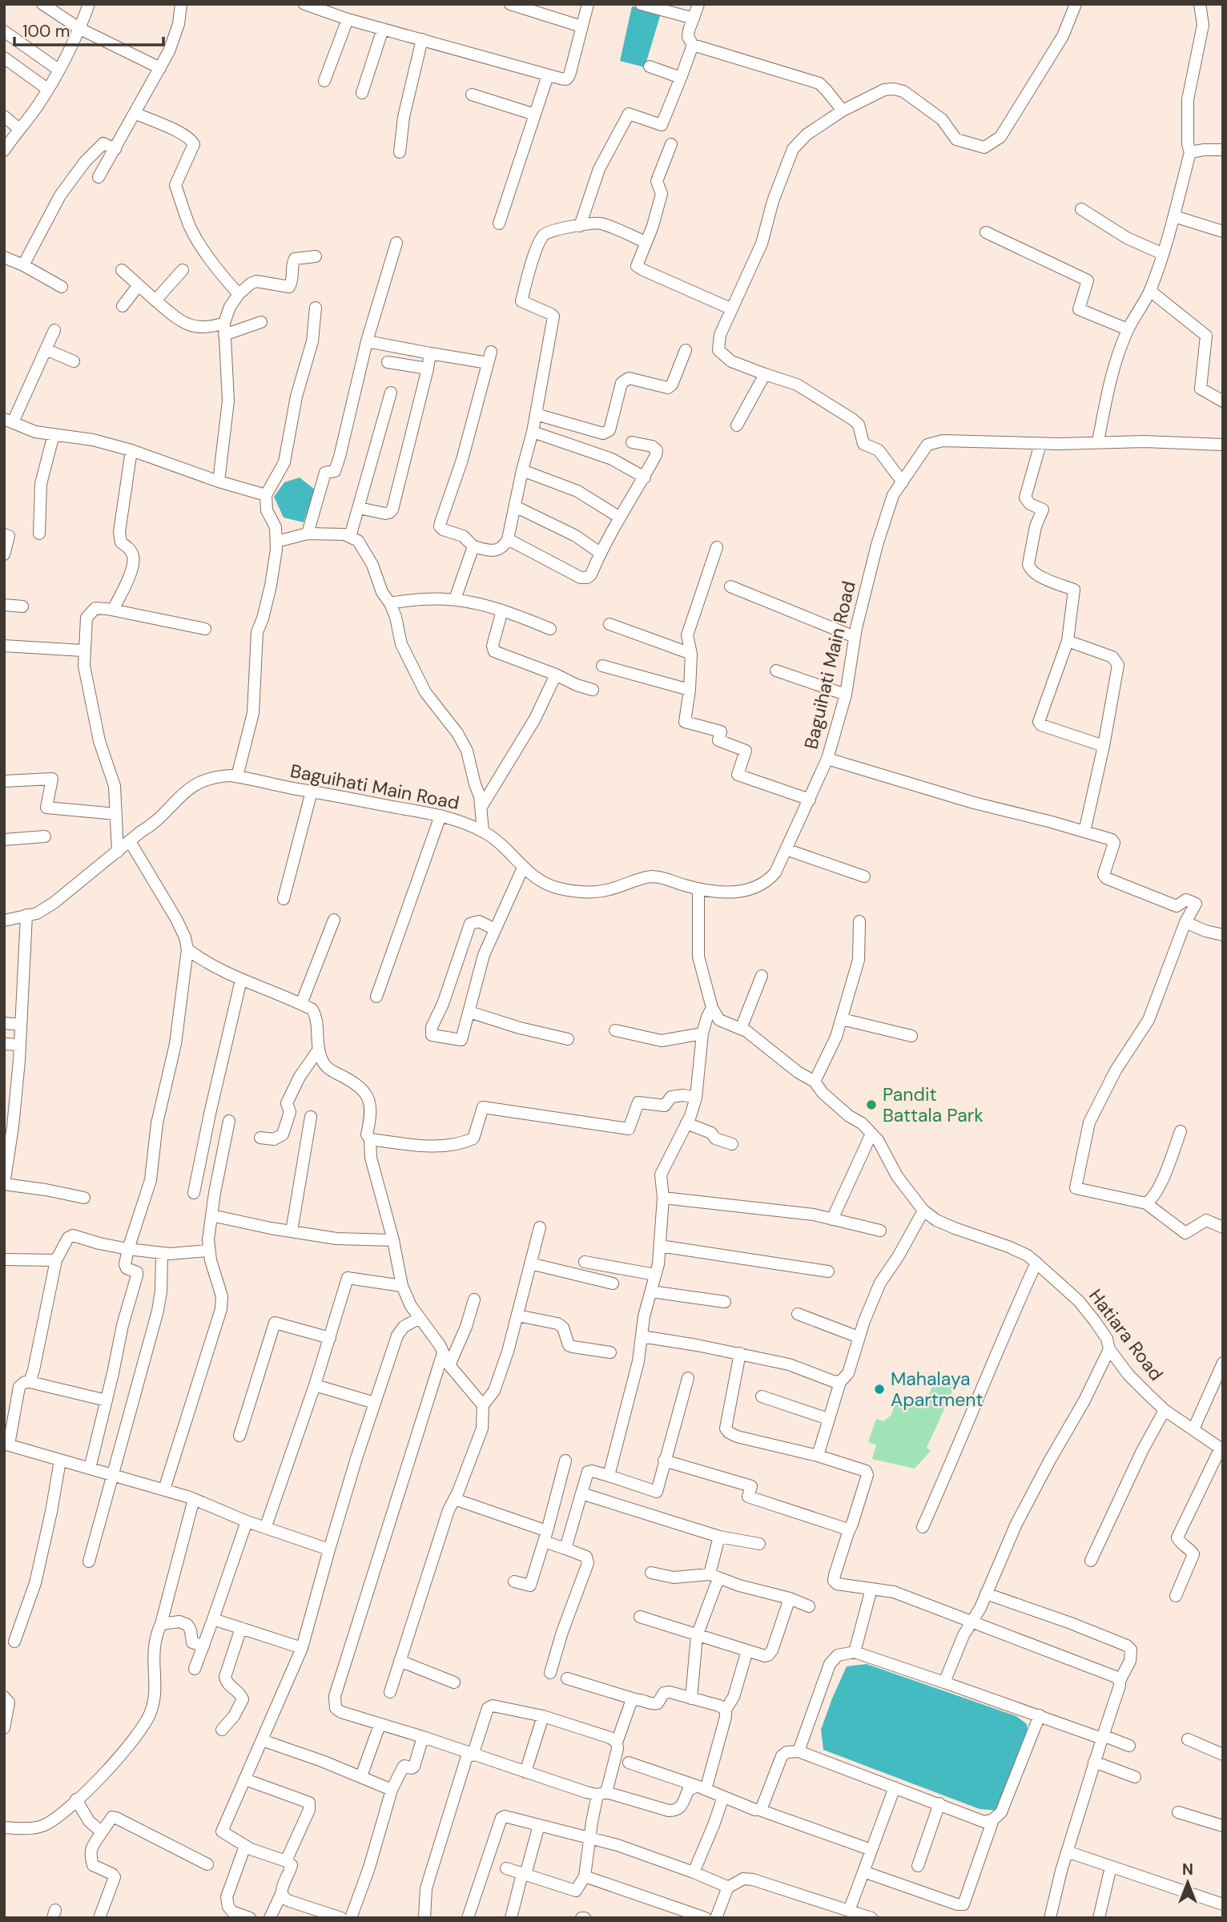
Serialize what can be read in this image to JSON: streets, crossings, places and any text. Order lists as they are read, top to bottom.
{
  "streets": {
    "street": ["Baguihati Main Road", "Hatiara Road"]
  },
  "places": ["Pandit Battala Park", "Mahalaya Apartment"],
  "scale_bar": "100 m",
  "north": "top"
}
